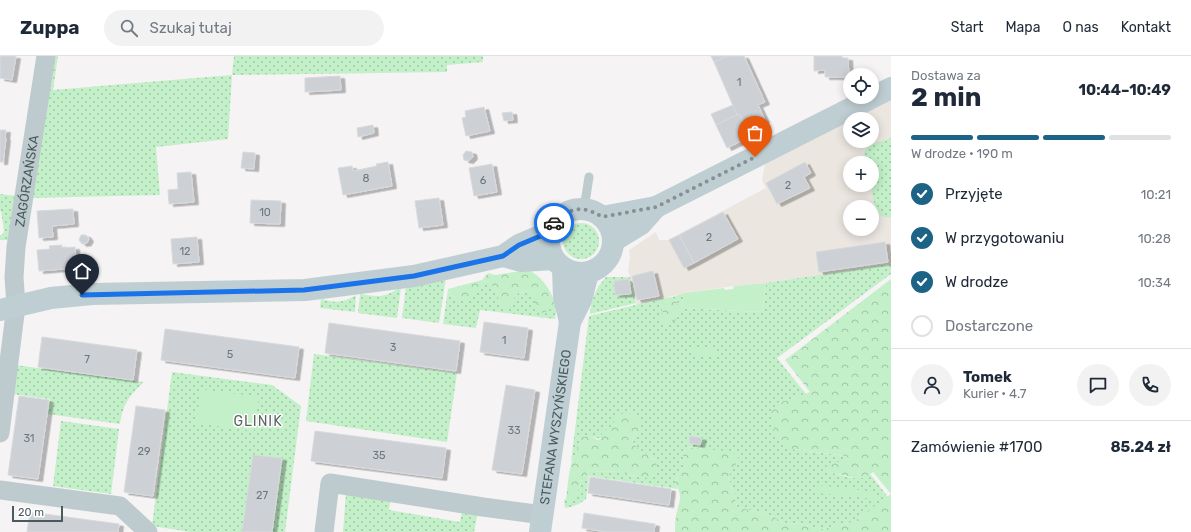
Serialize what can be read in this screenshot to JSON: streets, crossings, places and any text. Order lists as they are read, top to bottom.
{
  "streets": {
    "street": ["ZAGÓRZAŃSKA", "STEFANA WYSZYŃSKIEGO"]
  },
  "districts": ["GLINIK"],
  "house_numbers": [
    "1",
    "8",
    "6",
    "2",
    "10",
    "2",
    "12",
    "1",
    "3",
    "5",
    "7",
    "33",
    "31",
    "29",
    "35",
    "27"
  ],
  "scale_bar": "20 m",
  "page": {
    "header": "Zuppa",
    "search": "Szukaj tutaj",
    "nav": [
      "Start",
      "Mapa",
      "O nas",
      "Kontakt"
    ],
    "heading": ["2 min", "Dostawa za", "10:44–10:49"],
    "panel": [
      "Tomek",
      "Kurier · 4.7",
      "Zamówienie #1700",
      "85.24 zł"
    ],
    "map_buttons": ["+", "−"],
    "bar": "W drodze · 190 m",
    "list": [
      ["Przyjęte", "10:21"],
      ["W przygotowaniu", "10:28"],
      ["W drodze", "10:34"],
      "Dostarczone"
    ],
    "scale": "20 m"
  }
}
